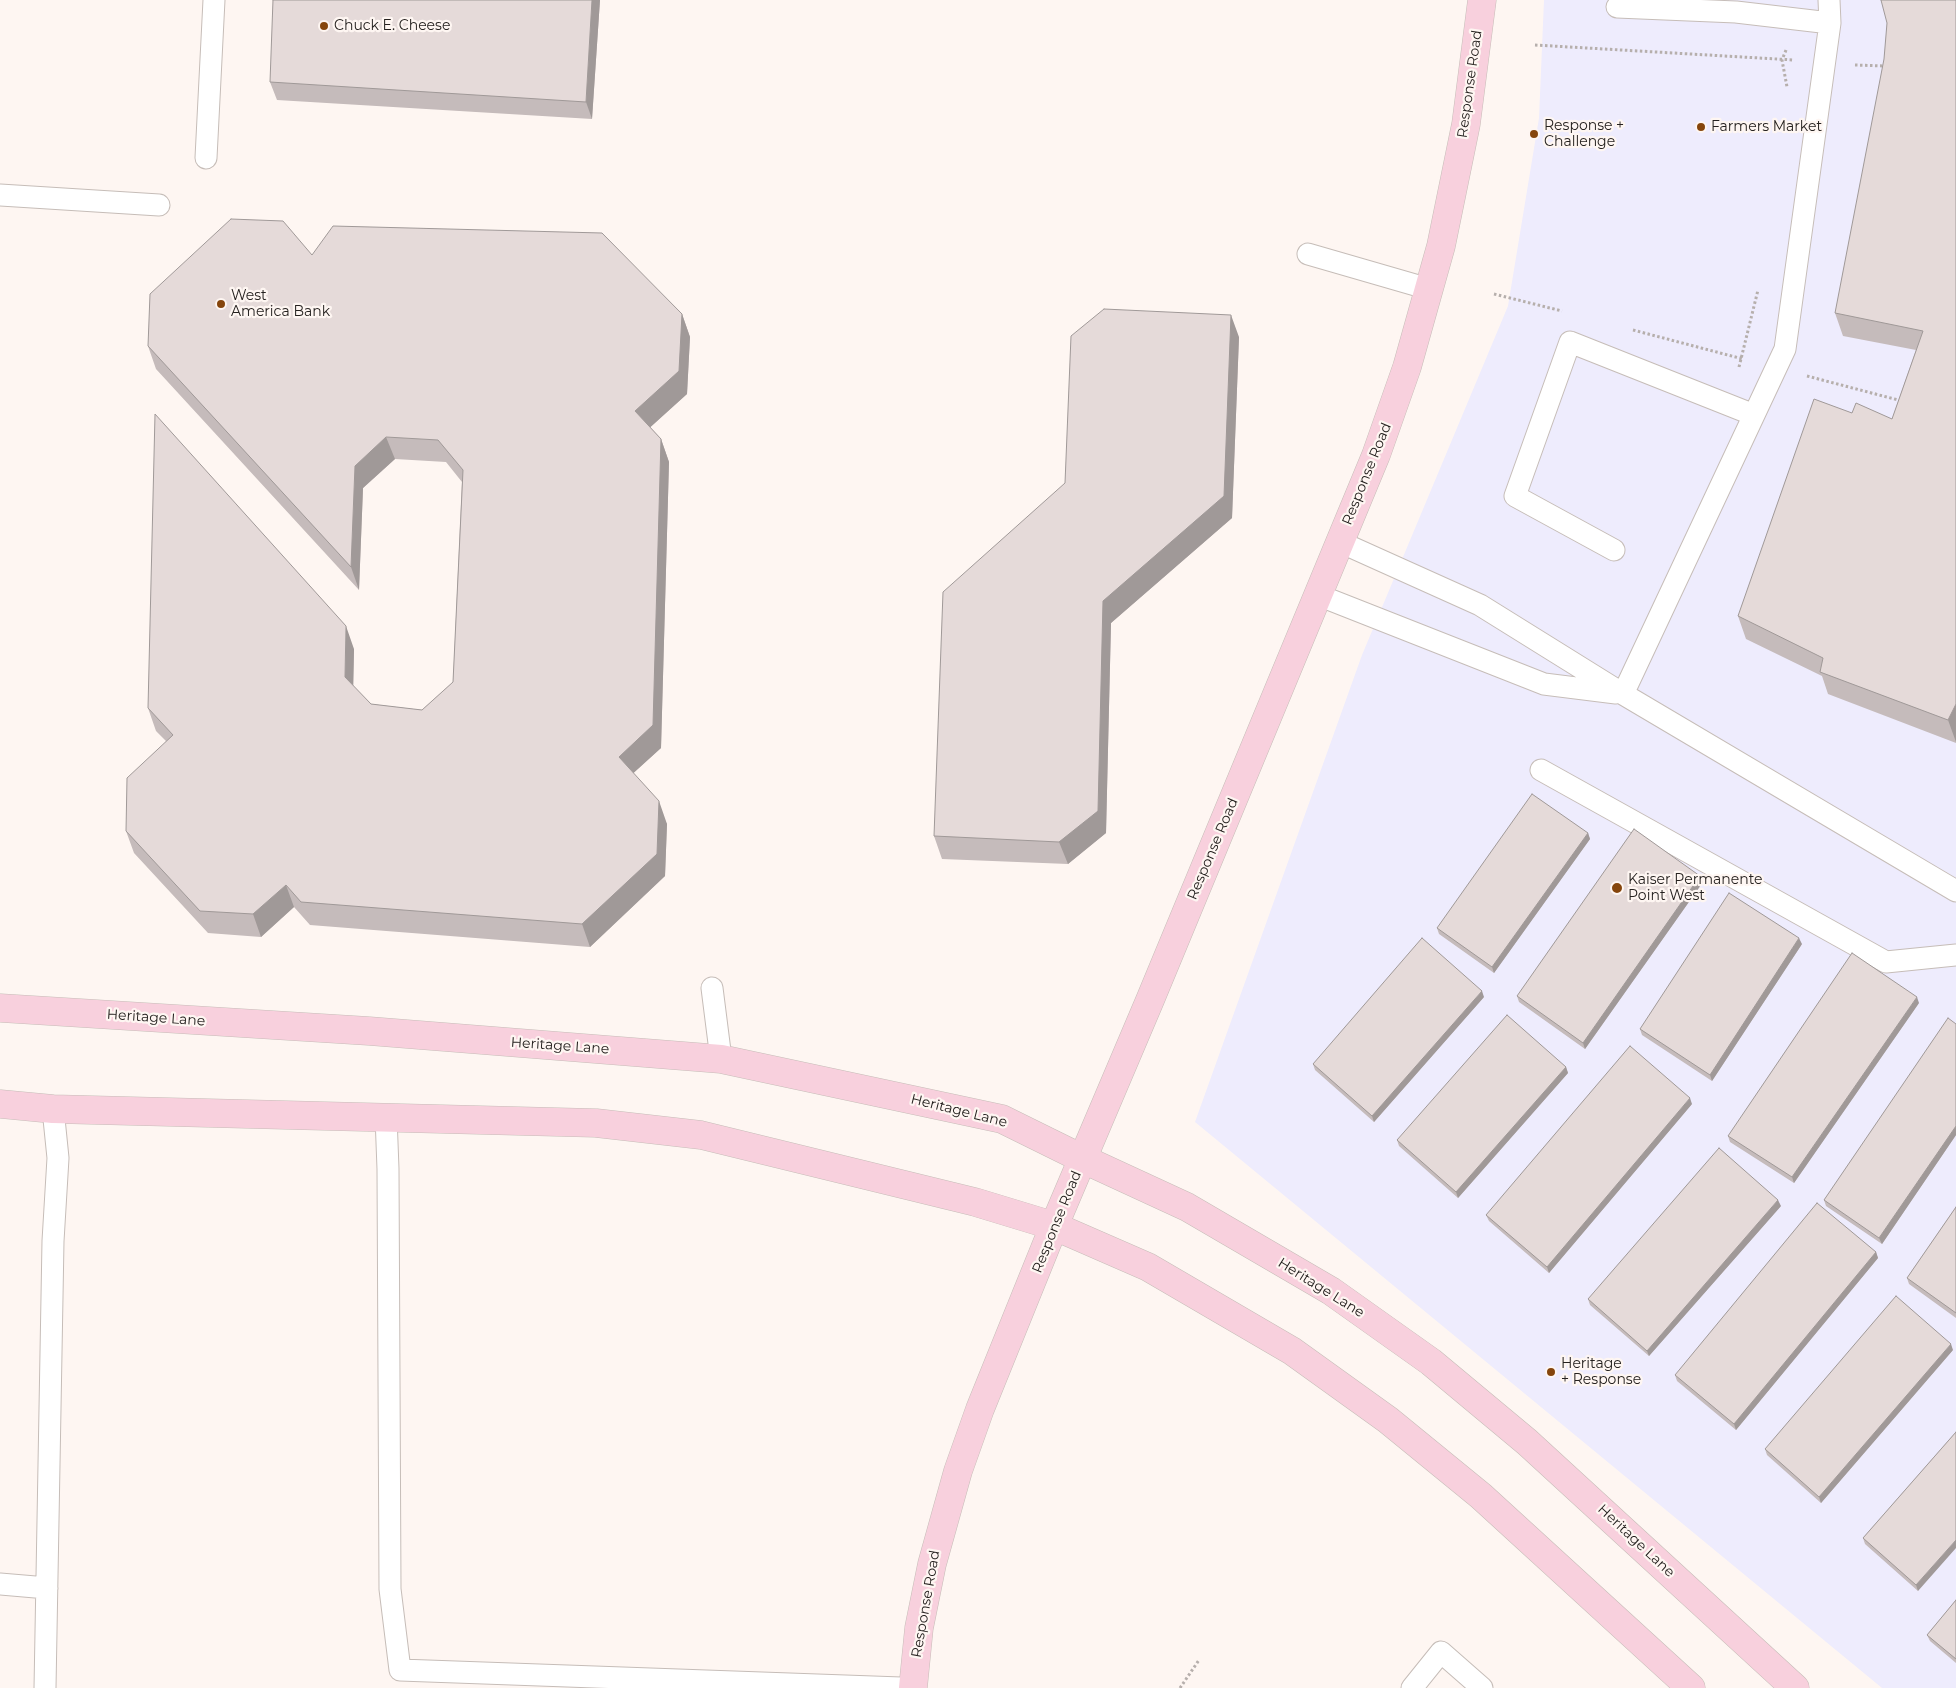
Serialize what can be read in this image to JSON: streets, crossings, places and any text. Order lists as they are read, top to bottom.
{
  "streets": {
    "main road": ["Response Road", "Heritage Lane"]
  },
  "crossings": [
    ["Response Road", "Heritage Lane"]
  ],
  "places": [
    "Chuck E. Cheese",
    "Farmers Market",
    "Response + Challenge",
    "West America Bank",
    "Kaiser Permanente Point West",
    "Heritage + Response"
  ]
}
